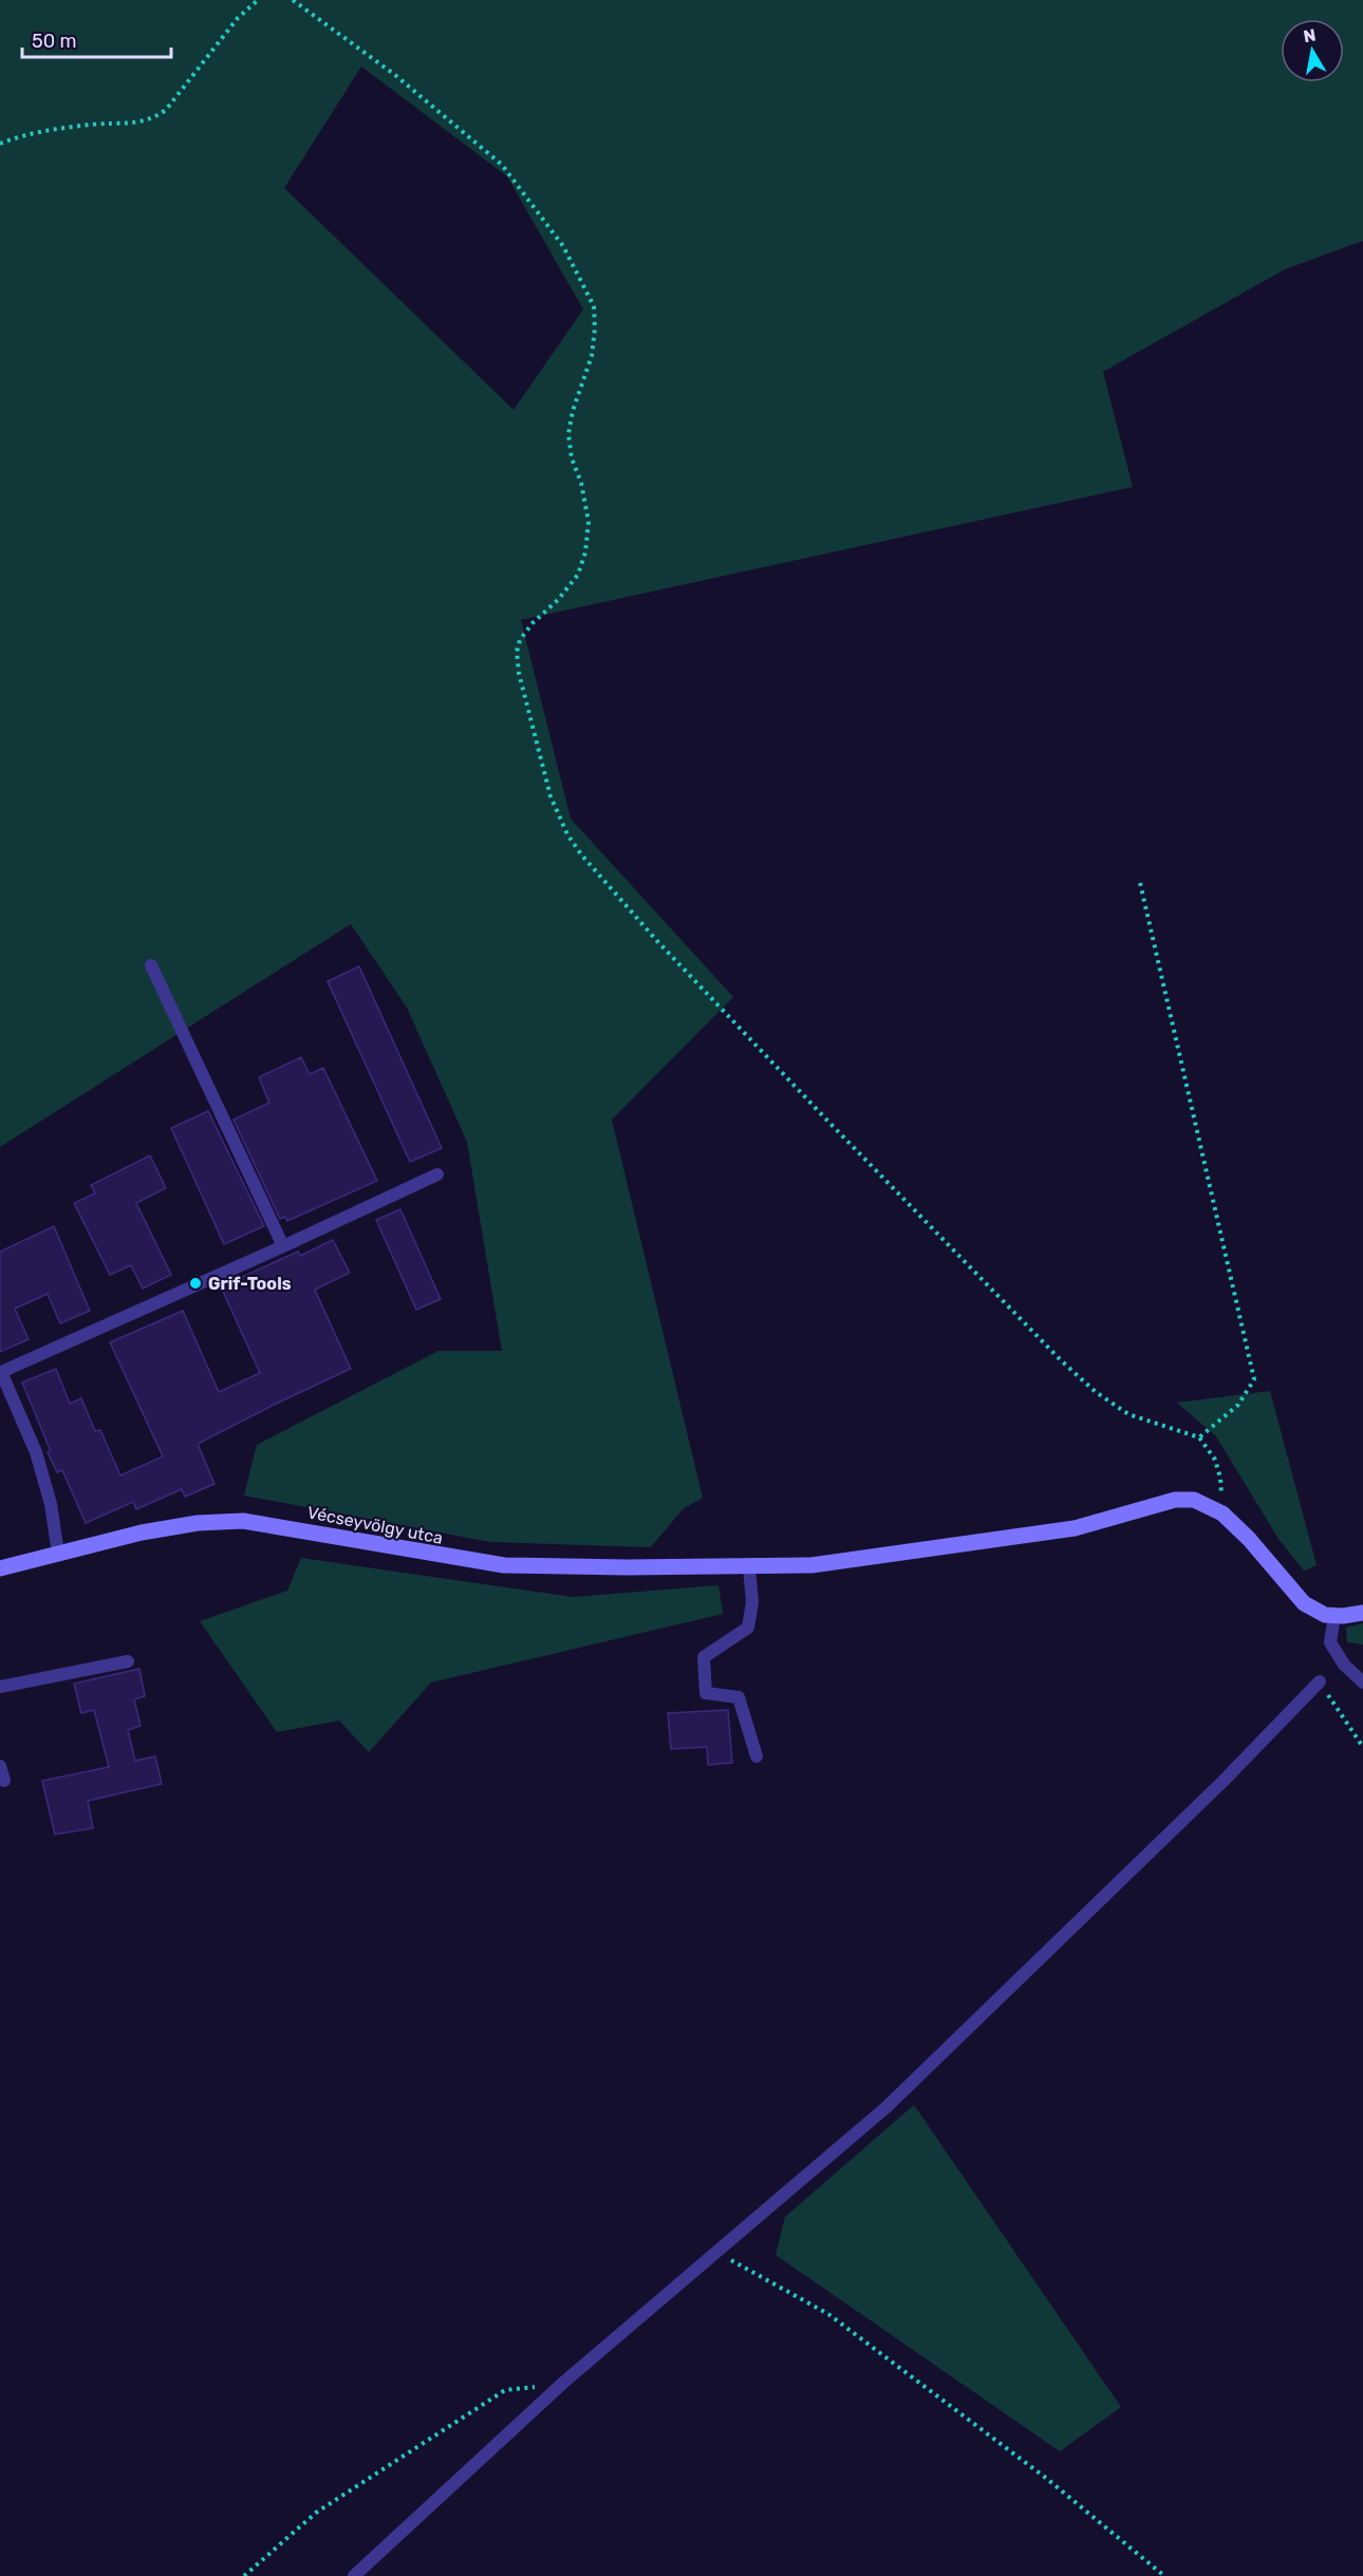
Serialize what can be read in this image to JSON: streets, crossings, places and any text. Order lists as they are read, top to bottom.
{
  "streets": {
    "main road": ["Vécseyvölgy utca"]
  },
  "places": ["Grif-Tools"],
  "scale_bar": "50 m",
  "north": "top"
}
